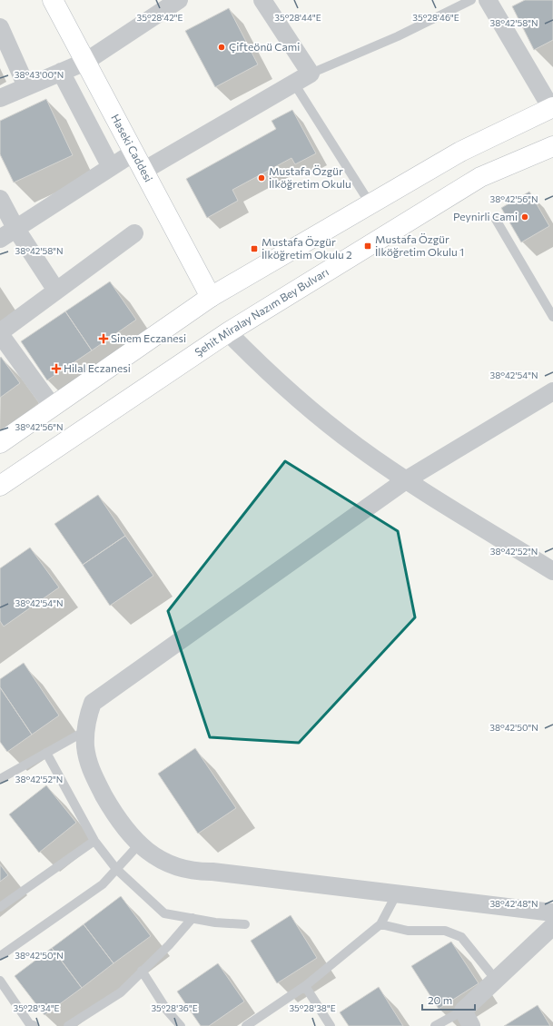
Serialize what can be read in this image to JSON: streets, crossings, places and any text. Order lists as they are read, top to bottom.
{
  "streets": {
    "main road": ["Haseki Caddesi", "Şehit Miralay Nazım Bey Bulvarı"]
  },
  "places": {
    "other": ["Çifteönü Cami", "Mustafa Özgür İlköğretim Okulu", "Peynirli Cami"],
    "transit": ["Mustafa Özgür İlköğretim Okulu 1", "Mustafa Özgür İlköğretim Okulu 2"],
    "health": ["Sinem Eczanesi", "Hilal Eczanesi"]
  },
  "scale_bar": "20 m",
  "coordinates": [
    "35°28'42\"E",
    "35°28'44\"E",
    "35°28'46\"E",
    "38°42'58\"N",
    "38°43'00\"N",
    "38°42'56\"N",
    "38°42'54\"N",
    "38°42'52\"N",
    "38°42'50\"N",
    "38°42'48\"N",
    "35°28'34\"E",
    "35°28'36\"E",
    "35°28'38\"E"
  ]
}
